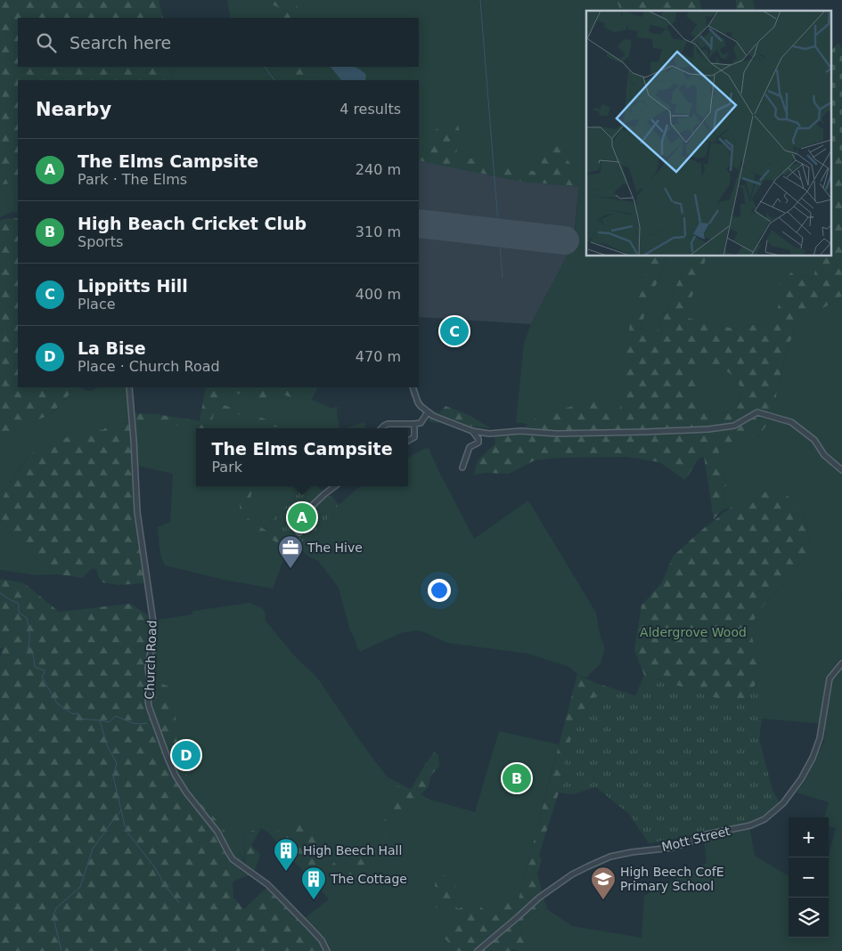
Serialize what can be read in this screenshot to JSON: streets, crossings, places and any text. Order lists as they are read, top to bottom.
{
  "streets": {
    "street": ["Church Road", "Mott Street"]
  },
  "parks": ["Aldergrove Wood"],
  "places": {
    "office": ["The Hive"],
    "building": ["High Beech Hall", "The Cottage"],
    "school or university": ["High Beech CofE Primary School"]
  },
  "page": {
    "search": "Search here",
    "heading": ["Nearby", "4 results"],
    "list": [
      {
        "mark": "A",
        "name": "The Elms Campsite",
        "note": "Park · The Elms",
        "value": "240 m"
      },
      {
        "mark": "B",
        "name": "High Beach Cricket Club",
        "note": "Sports",
        "value": "310 m"
      },
      {
        "mark": "C",
        "name": "Lippitts Hill",
        "note": "Place",
        "value": "400 m"
      },
      {
        "mark": "D",
        "name": "La Bise",
        "note": "Place · Church Road",
        "value": "470 m"
      }
    ],
    "pins": [
      "C",
      "A",
      "D",
      "B"
    ],
    "popup": ["The Elms Campsite", "Park"],
    "map_buttons": ["+", "−"]
  }
}
